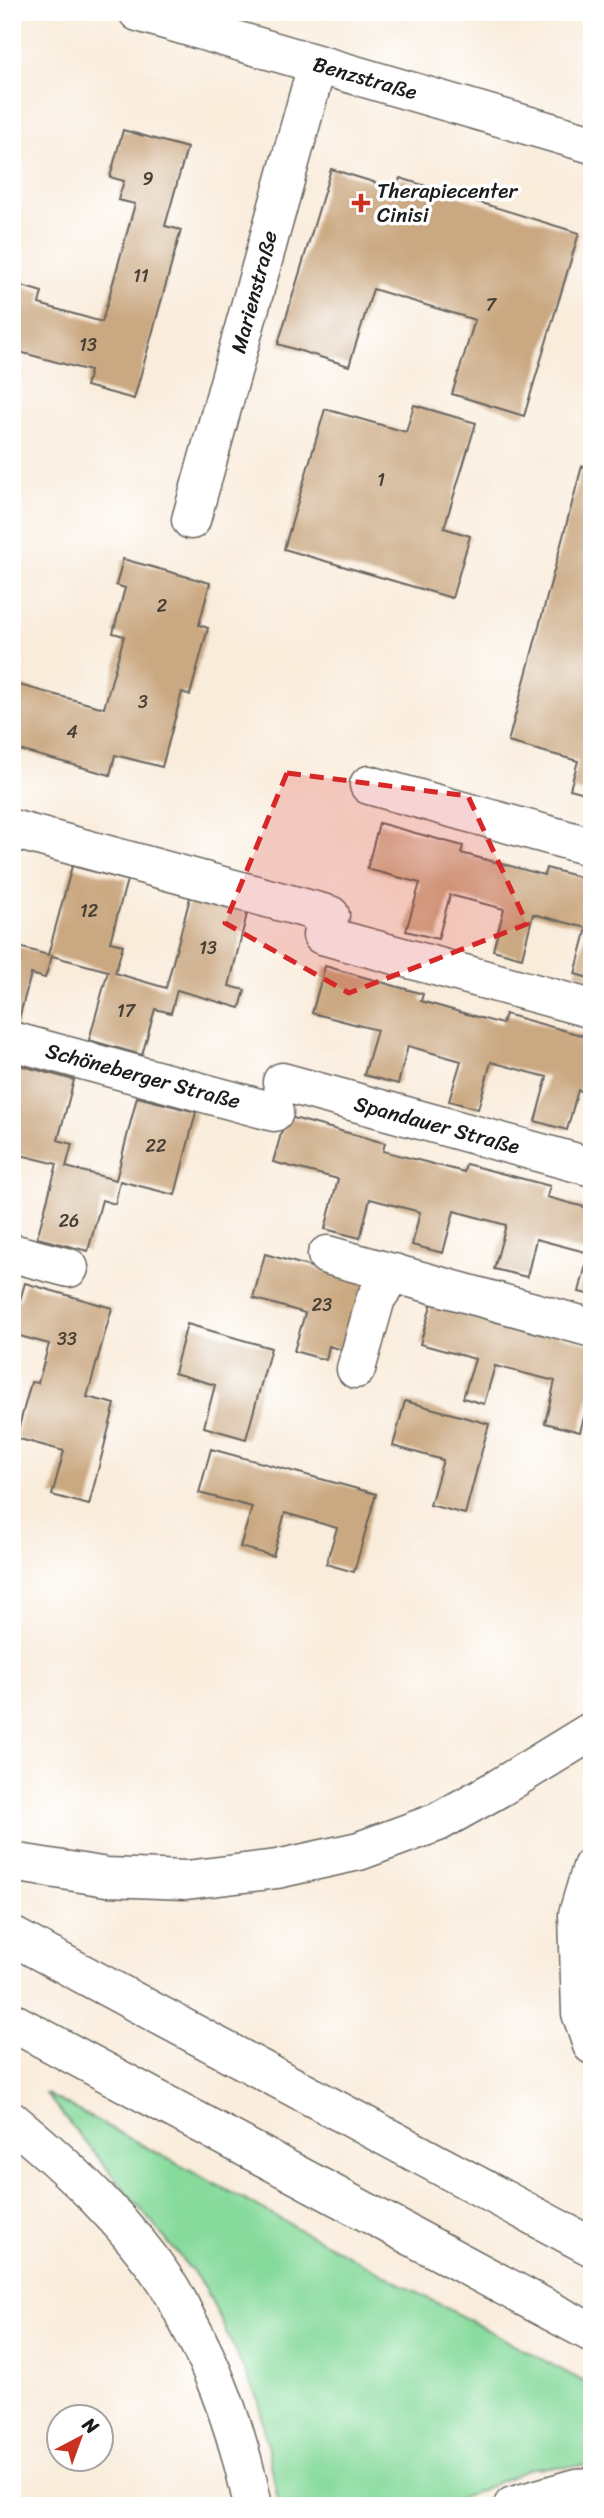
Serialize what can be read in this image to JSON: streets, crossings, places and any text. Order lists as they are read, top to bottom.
{
  "streets": {
    "main road": [
      "Benzstraße",
      "Marienstraße",
      "Schöneberger Straße",
      "Spandauer Straße"
    ]
  },
  "crossings": [
    ["Benzstraße", "Marienstraße"],
    ["Schöneberger Straße", "Spandauer Straße"]
  ],
  "places": {
    "health": ["Therapiecenter Cinisi"]
  },
  "house_numbers": [
    "9",
    "11",
    "7",
    "13",
    "1",
    "2",
    "3",
    "4",
    "12",
    "13",
    "17",
    "22",
    "26",
    "23",
    "33"
  ],
  "north": "top right"
}
